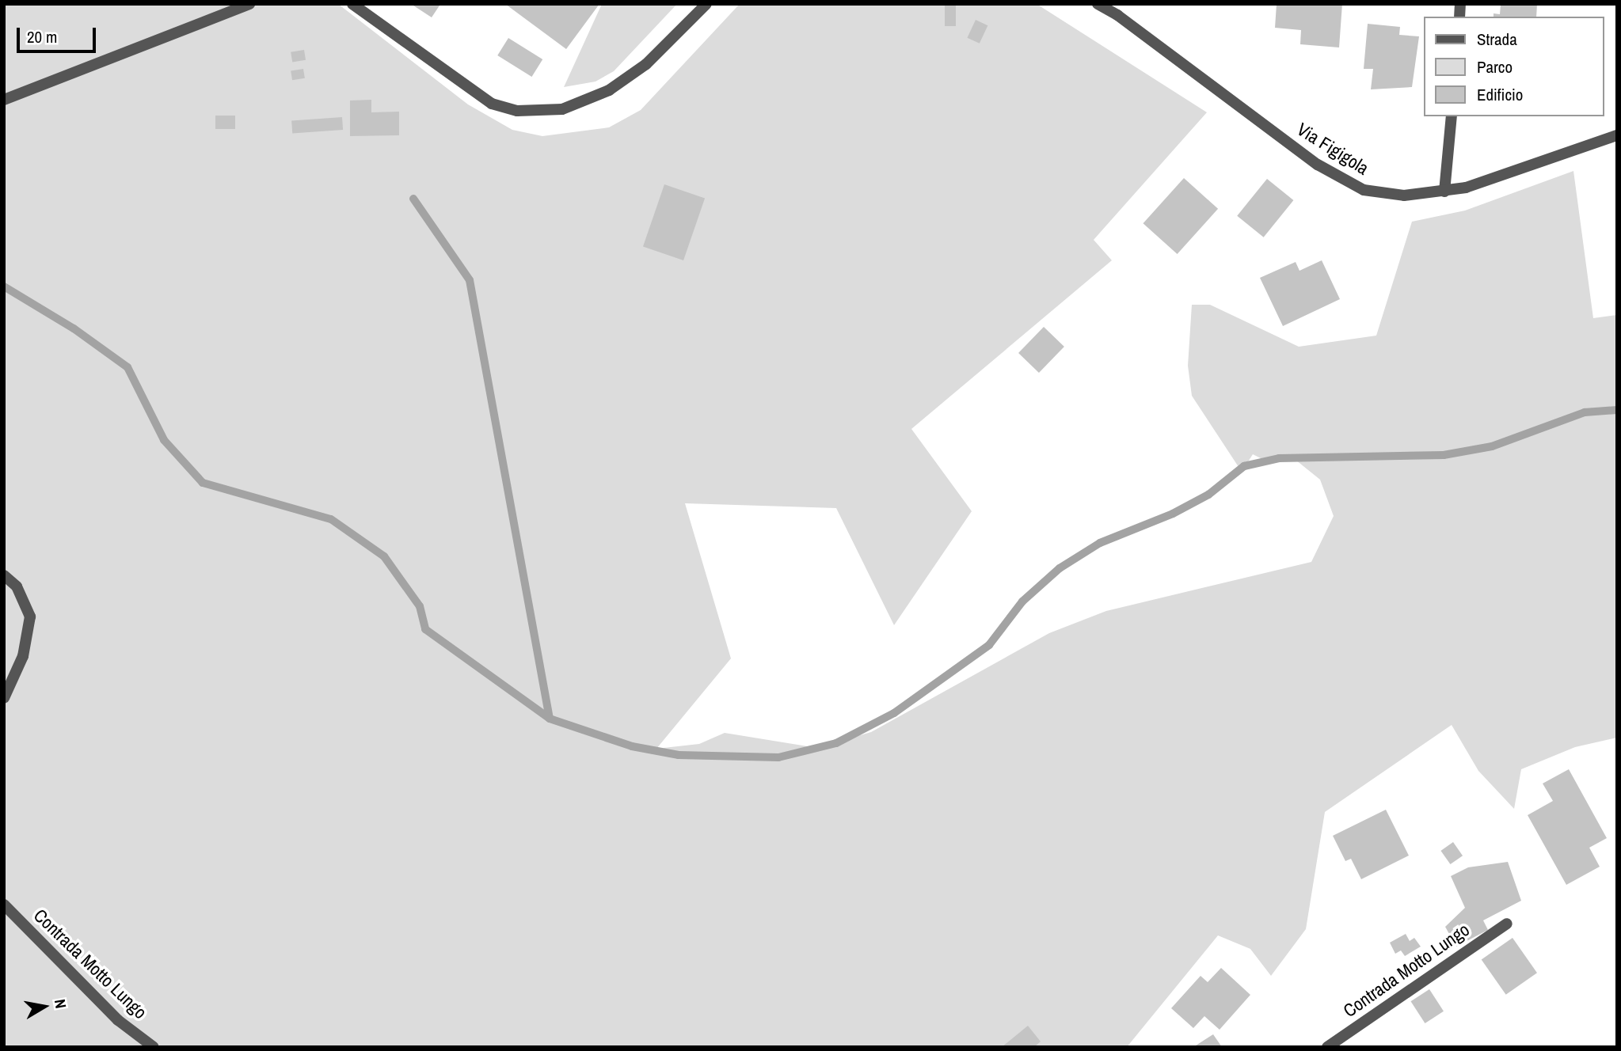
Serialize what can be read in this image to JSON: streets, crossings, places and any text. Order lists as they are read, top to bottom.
{
  "streets": {
    "street": ["Via Figigola", "Contrada Motto Lungo"]
  },
  "legend": ["Strada", "Parco", "Edificio"],
  "scale_bar": "20 m",
  "north": "right"
}
